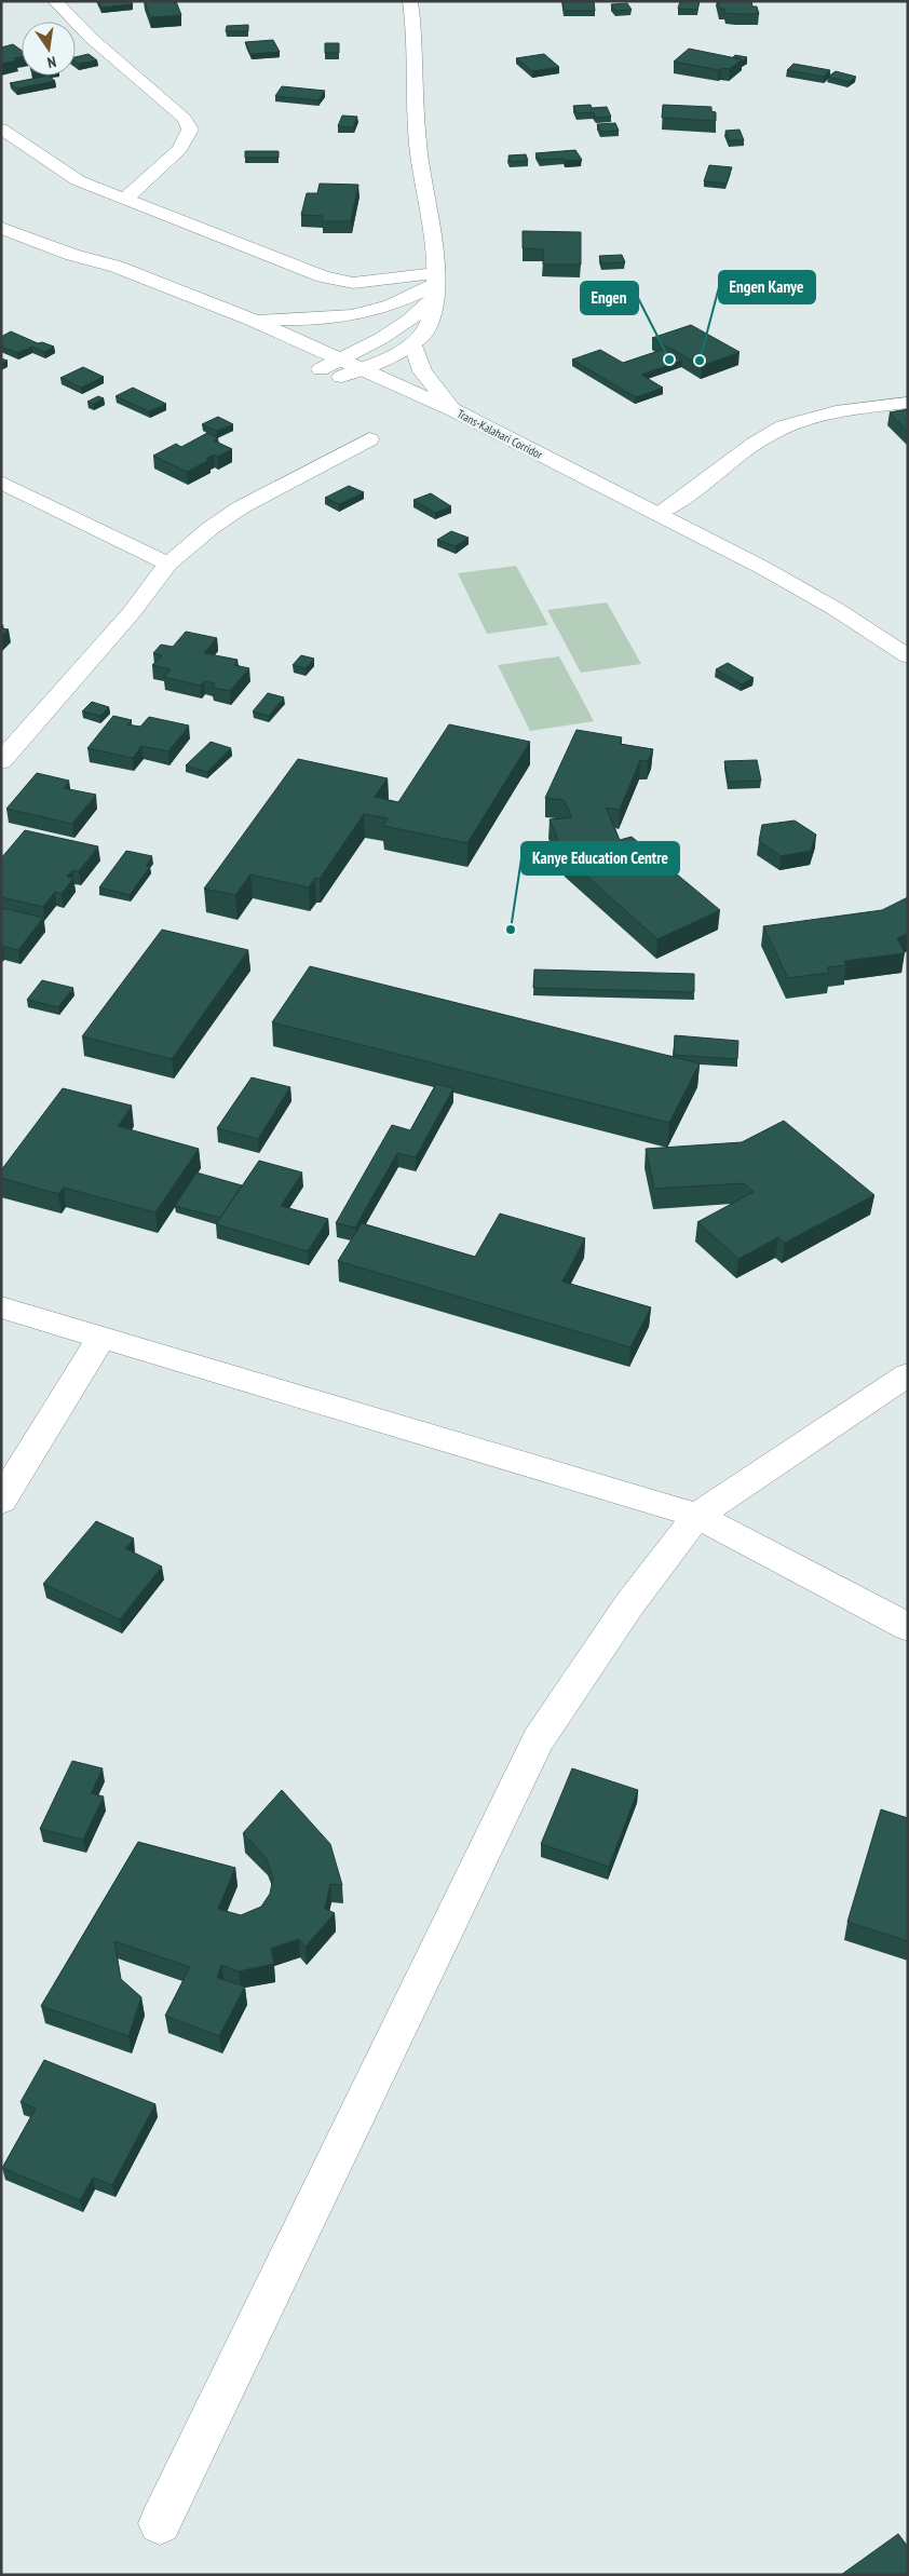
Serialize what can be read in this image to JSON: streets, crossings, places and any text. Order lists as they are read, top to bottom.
{
  "streets": {
    "main road": ["Trans-Kalahari Corridor"]
  },
  "places": ["Engen", "Engen Kanye", "Kanye Education Centre"],
  "north": "bottom"
}
